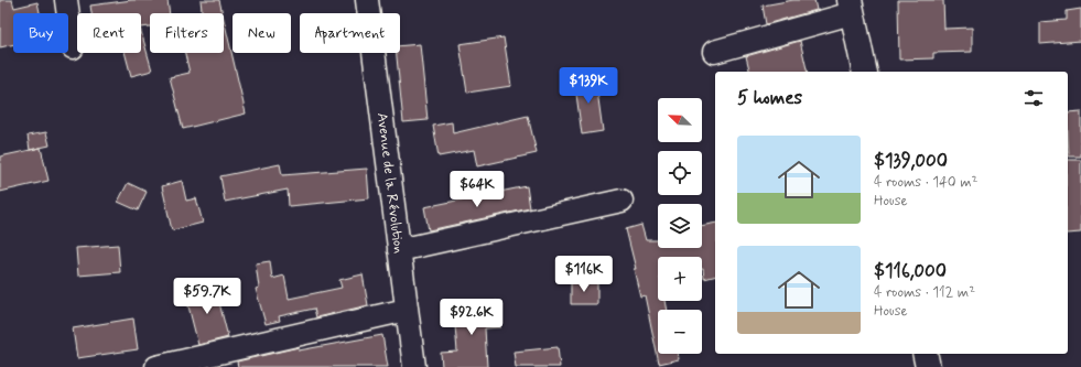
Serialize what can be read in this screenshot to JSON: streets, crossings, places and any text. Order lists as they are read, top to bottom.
{
  "streets": {
    "street": ["Avenue de la Révolution"]
  },
  "north": "top left",
  "page": {
    "chip": [
      "Buy",
      "Rent",
      "Filters",
      "New",
      "Apartment"
    ],
    "price": [
      "$139K",
      "$64K",
      "$116K",
      "$59.7K",
      "$92.6K"
    ],
    "heading": "5 homes",
    "map_buttons": ["+", "−"],
    "list": [
      {
        "name": "$139,000",
        "note": "4 rooms · 140 m² · House"
      },
      {
        "name": "$116,000",
        "note": "4 rooms · 112 m² · House"
      }
    ]
  }
}
